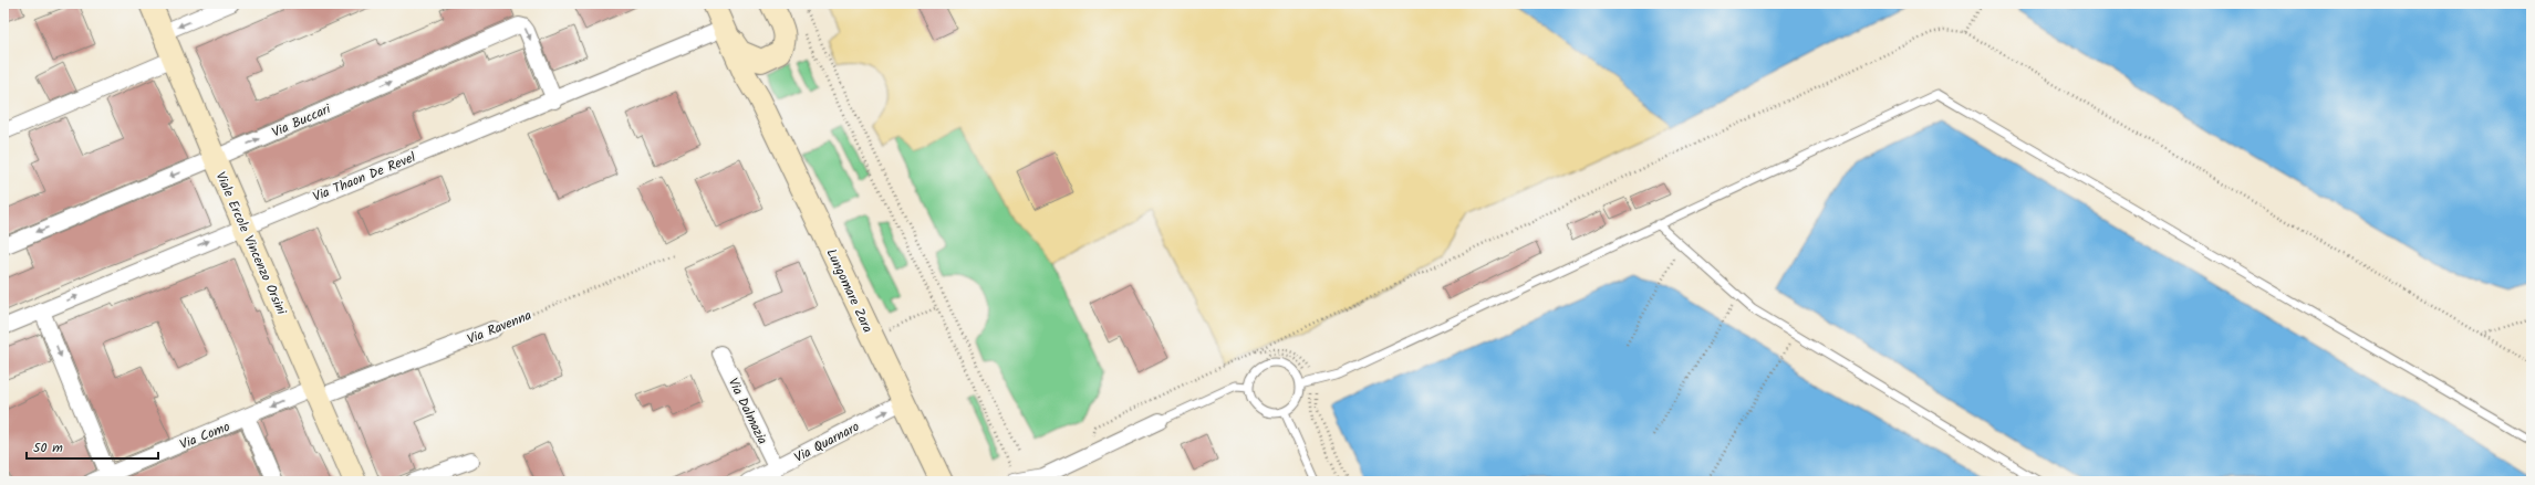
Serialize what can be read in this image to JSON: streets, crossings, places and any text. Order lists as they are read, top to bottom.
{
  "streets": {
    "street": [
      "Via Buccari",
      "Via Thaon De Revel",
      "Viale Ercole Vincenzo Orsini",
      "Lungomare Zara",
      "Via Ravenna",
      "Via Dalmazia",
      "Via Como",
      "Via Quarnaro"
    ]
  },
  "crossings": [
    ["Via Buccari", "Via Thaon De Revel"],
    ["Via Buccari", "Viale Ercole Vincenzo Orsini"],
    ["Via Thaon De Revel", "Viale Ercole Vincenzo Orsini"],
    ["Via Thaon De Revel", "Lungomare Zara"],
    ["Viale Ercole Vincenzo Orsini", "Via Ravenna"],
    ["Viale Ercole Vincenzo Orsini", "Via Como"],
    ["Lungomare Zara", "Via Quarnaro"],
    ["Via Ravenna", "Via Como"],
    ["Via Dalmazia", "Via Quarnaro"]
  ],
  "one_way": ["Via Quarnaro"],
  "scale_bar": "50 m"
}
